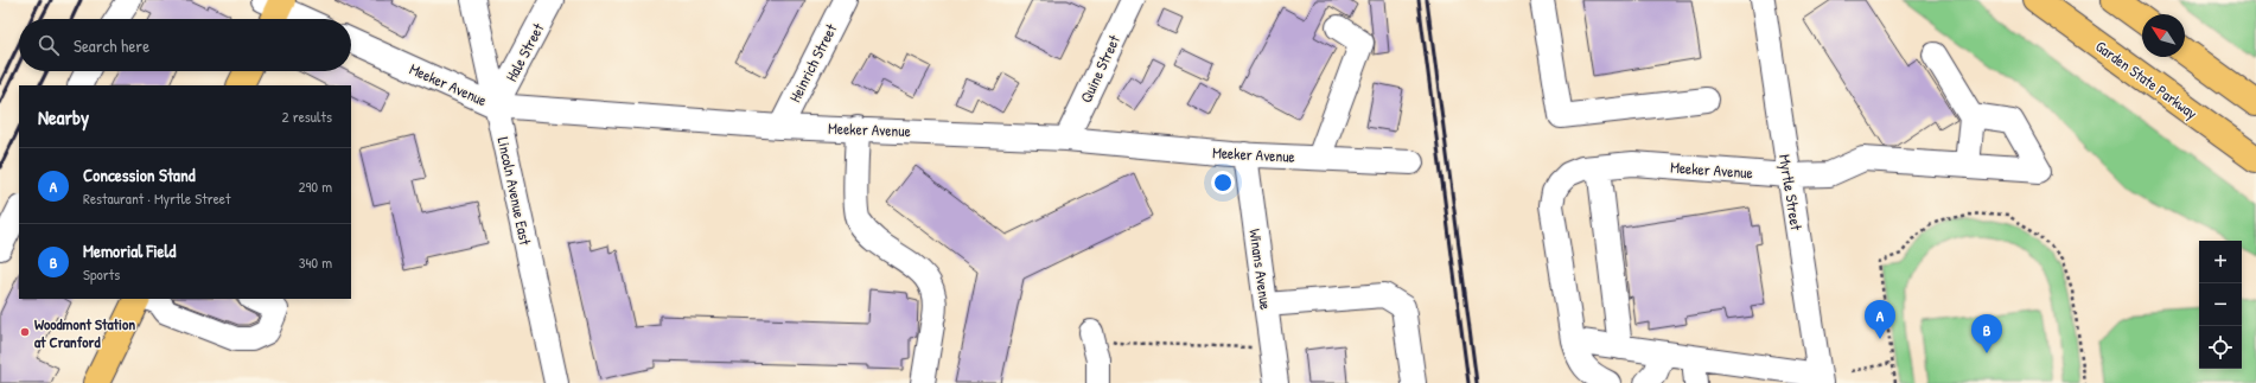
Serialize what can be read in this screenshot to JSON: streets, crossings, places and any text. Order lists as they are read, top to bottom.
{
  "streets": {
    "main road": ["Garden State Parkway"],
    "street": [
      "Hale Street",
      "Heinrich Street",
      "Quine Street",
      "Meeker Avenue",
      "Lincoln Avenue East",
      "Myrtle Street",
      "Winans Avenue"
    ]
  },
  "crossings": [
    ["Hale Street", "Meeker Avenue"],
    ["Hale Street", "Lincoln Avenue East"],
    ["Heinrich Street", "Meeker Avenue"],
    ["Quine Street", "Meeker Avenue"],
    ["Meeker Avenue", "Lincoln Avenue East"],
    ["Meeker Avenue", "Myrtle Street"],
    ["Meeker Avenue", "Winans Avenue"]
  ],
  "places": ["Woodmont Station at Cranford"],
  "north": "top left",
  "page": {
    "search": "Search here",
    "heading": ["Nearby", "2 results"],
    "list": [
      {
        "mark": "A",
        "name": "Concession Stand",
        "note": "Restaurant · Myrtle Street",
        "value": "290 m"
      },
      {
        "mark": "B",
        "name": "Memorial Field",
        "note": "Sports",
        "value": "340 m"
      }
    ],
    "map_buttons": ["+", "−"],
    "pins": ["A", "B"]
  }
}
